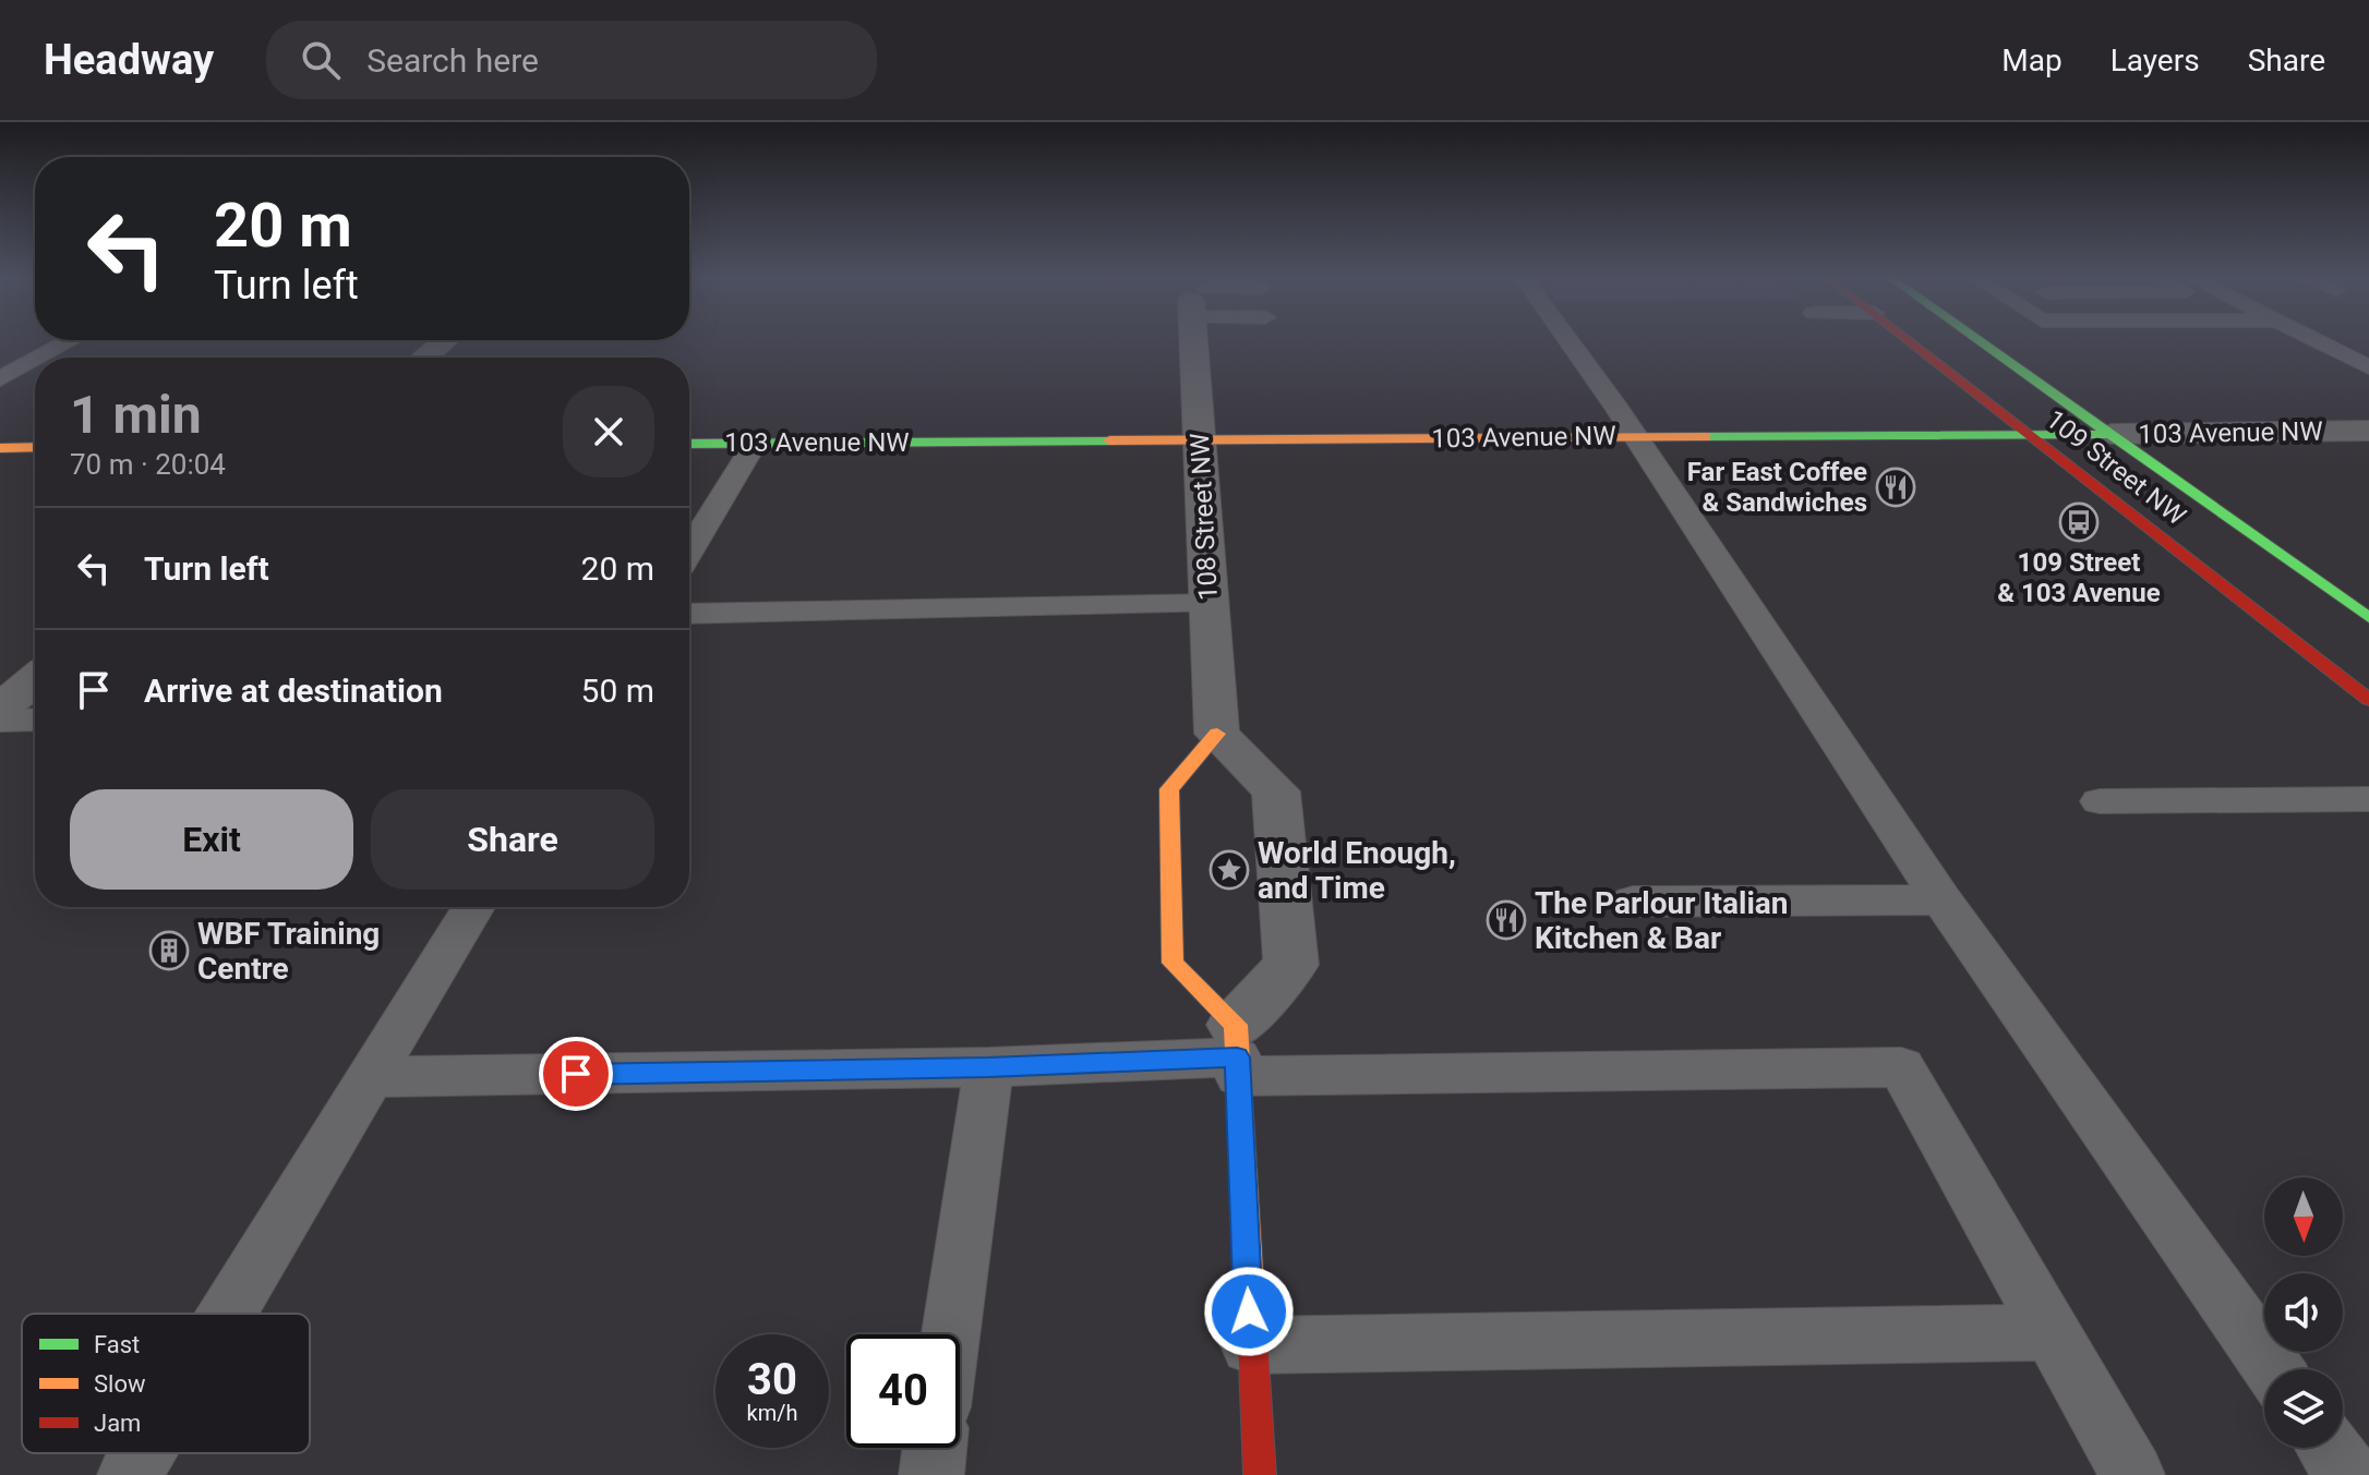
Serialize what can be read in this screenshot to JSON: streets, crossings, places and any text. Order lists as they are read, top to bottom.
{
  "streets": {
    "street": ["103 Avenue NW", "109 Street NW", "108 Street NW"]
  },
  "crossings": [
    ["103 Avenue NW", "109 Street NW"],
    ["103 Avenue NW", "108 Street NW"]
  ],
  "places": {
    "restaurant": ["Far East Coffee & Sandwiches", "The Parlour Italian Kitchen & Bar"],
    "bus stop": ["109 Street & 103 Avenue"],
    "place": ["World Enough, and Time"],
    "building": ["WBF Training Centre"]
  },
  "legend": ["Fast", "Slow", "Jam"],
  "north": "bottom",
  "page": {
    "header": "Headway",
    "search": "Search here",
    "nav": ["Map", "Layers", "Share"],
    "turn": ["20 m", "Turn left"],
    "heading": ["1 min", "70 m · 20:04"],
    "list": [
      {
        "name": "Turn left",
        "value": "20 m"
      },
      {
        "name": "Arrive at destination",
        "value": "50 m"
      }
    ],
    "buttons": ["Exit", "Share"],
    "speed": "30 km/h",
    "limit": "40"
  }
}
